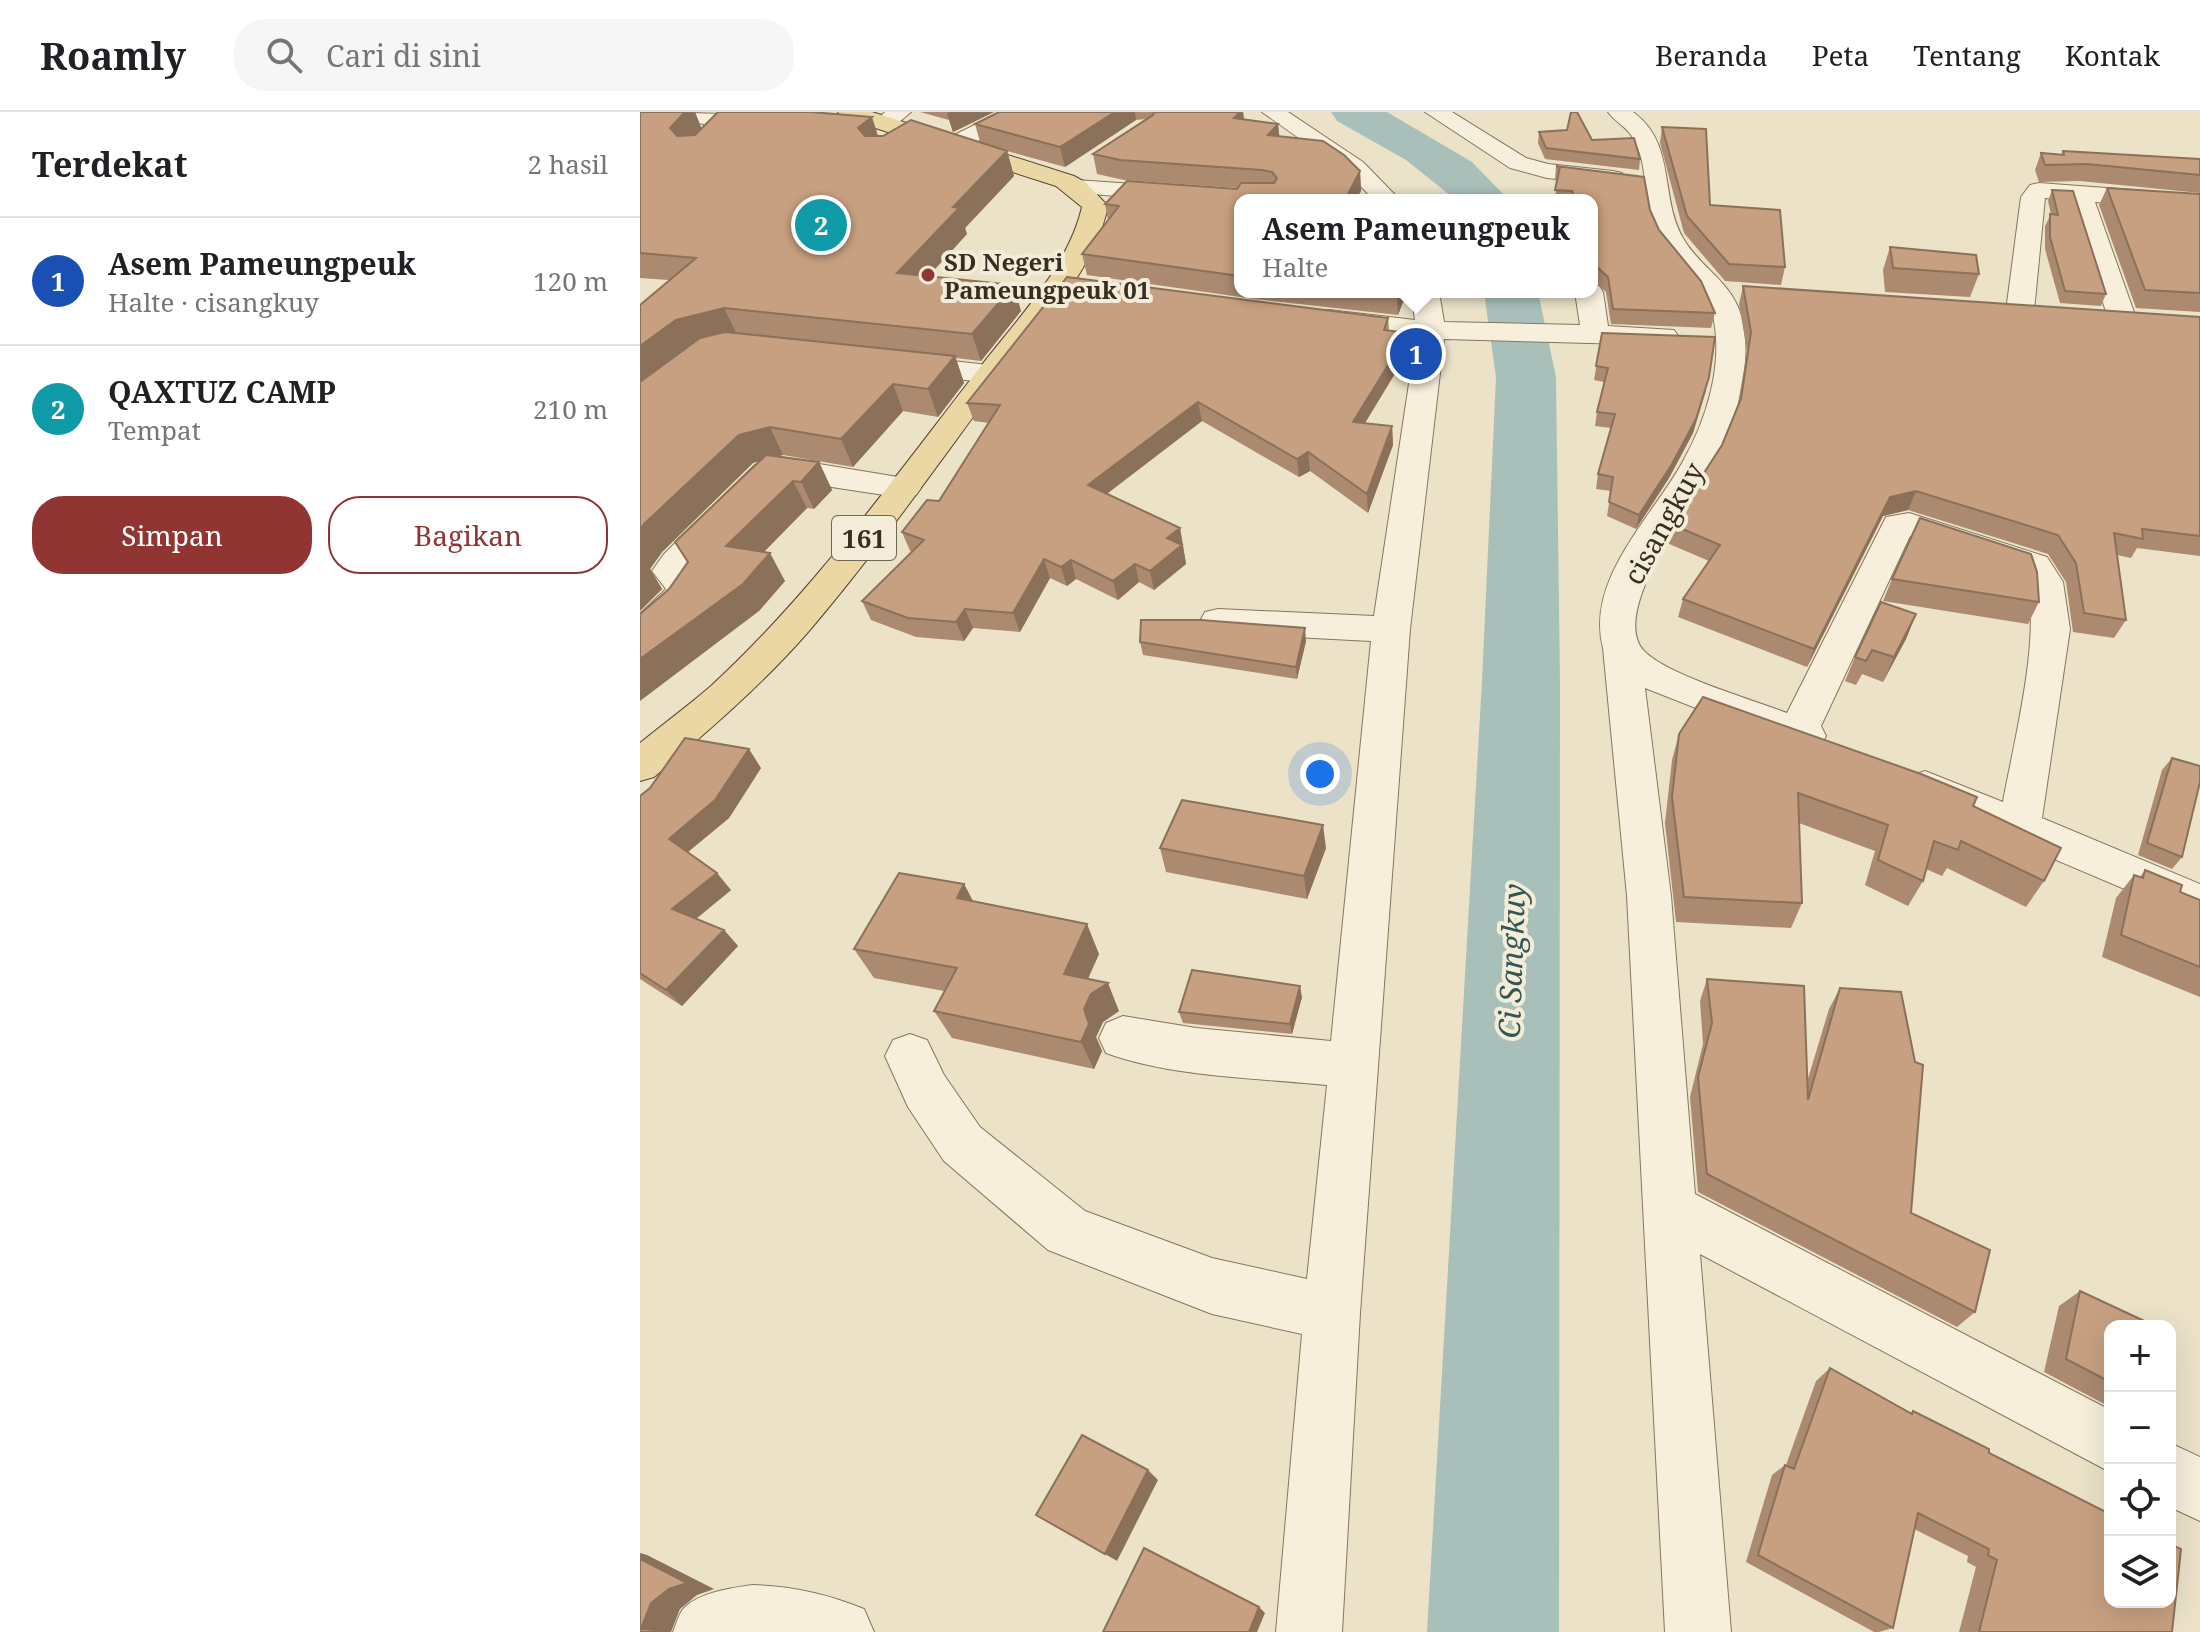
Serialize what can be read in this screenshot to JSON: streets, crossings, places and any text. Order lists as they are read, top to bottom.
{
  "streets": {
    "main road": ["161"],
    "street": ["cisangkuy"]
  },
  "water": ["Ci Sangkuy"],
  "places": ["SD Negeri Pameungpeuk 01"],
  "page": {
    "header": "Roamly",
    "search": "Cari di sini",
    "nav": [
      "Beranda",
      "Peta",
      "Tentang",
      "Kontak"
    ],
    "heading": ["Terdekat", "2 hasil"],
    "popup": ["Asem Pameungpeuk", "Halte"],
    "pins": ["2", "1"],
    "list": [
      {
        "mark": "1",
        "name": "Asem Pameungpeuk",
        "note": "Halte · cisangkuy",
        "value": "120 m"
      },
      {
        "mark": "2",
        "name": "QAXTUZ CAMP",
        "note": "Tempat",
        "value": "210 m"
      }
    ],
    "buttons": ["Simpan", "Bagikan"],
    "map_buttons": ["+", "−"]
  }
}
